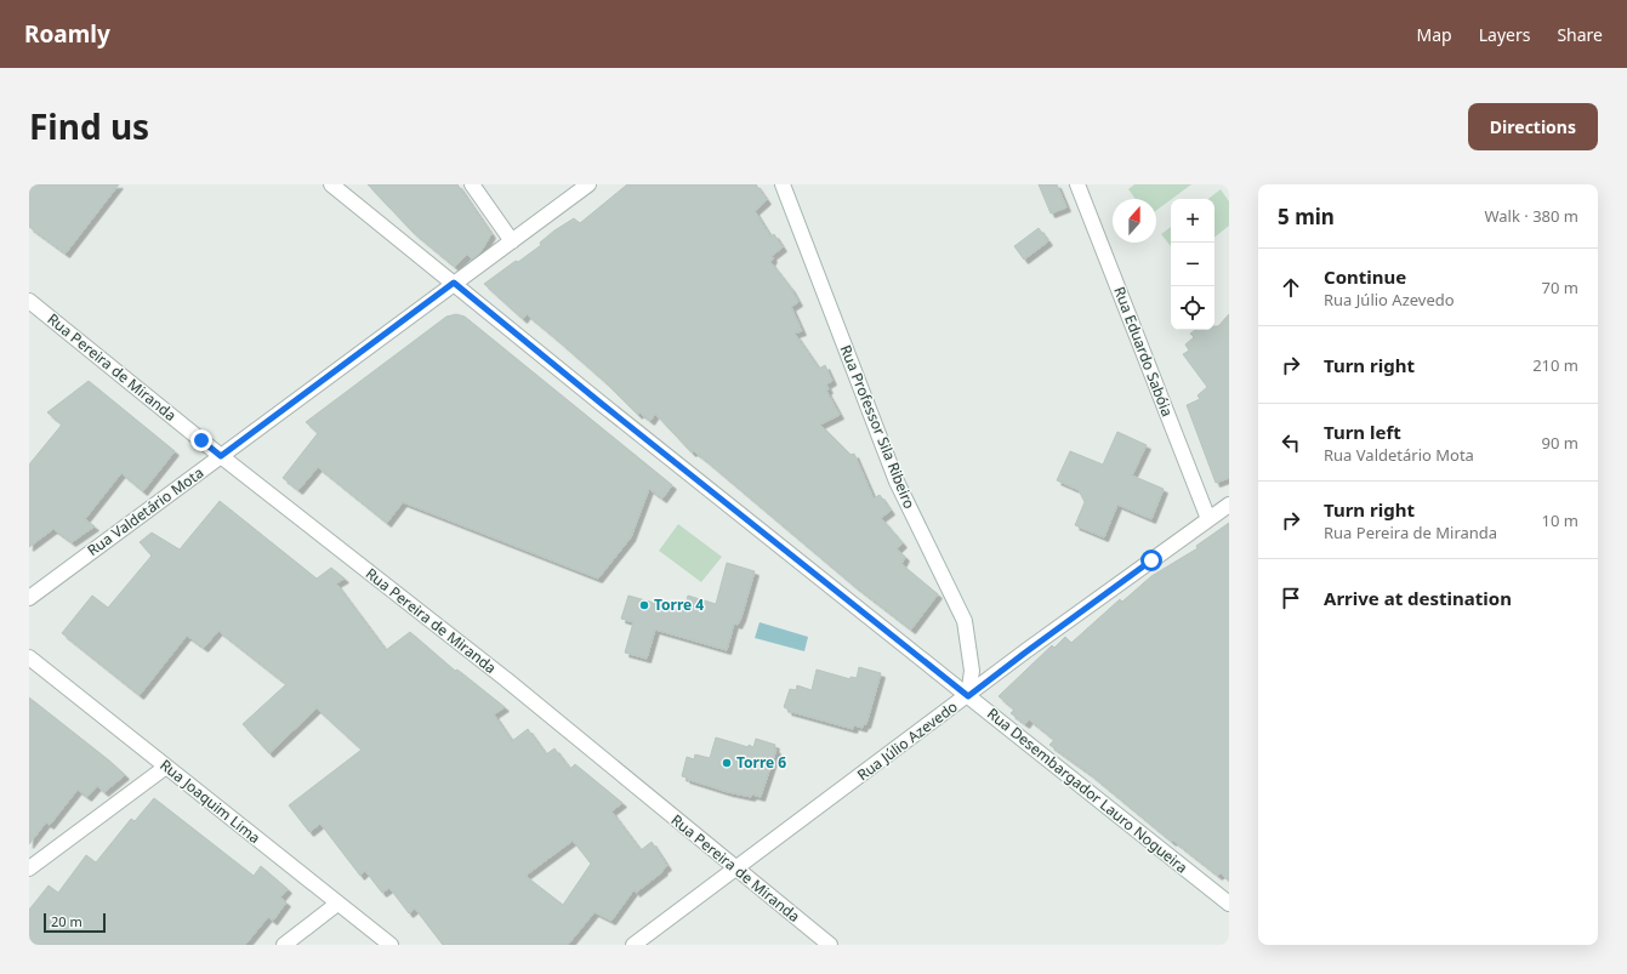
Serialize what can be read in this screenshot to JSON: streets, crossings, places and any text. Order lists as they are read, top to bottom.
{
  "streets": {
    "street": [
      "Rua Eduardo Sabóia",
      "Rua Pereira de Miranda",
      "Rua Professor Sila Ribeiro",
      "Rua Valdetário Mota",
      "Rua Júlio Azevedo",
      "Rua Desembargador Lauro Nogueira",
      "Rua Joaquim Lima"
    ]
  },
  "crossings": [
    ["Rua Eduardo Sabóia", "Rua Júlio Azevedo"],
    ["Rua Pereira de Miranda", "Rua Valdetário Mota"],
    ["Rua Pereira de Miranda", "Rua Júlio Azevedo"],
    ["Rua Professor Sila Ribeiro", "Rua Júlio Azevedo"],
    ["Rua Professor Sila Ribeiro", "Rua Desembargador Lauro Nogueira"],
    ["Rua Valdetário Mota", "Rua Desembargador Lauro Nogueira"],
    ["Rua Júlio Azevedo", "Rua Desembargador Lauro Nogueira"]
  ],
  "places": ["Torre 4", "Torre 6"],
  "scale_bar": "20 m",
  "north": "top",
  "page": {
    "header": "Roamly",
    "nav": ["Map", "Layers", "Share"],
    "title": "Find us",
    "buttons": "Directions",
    "heading": ["5 min", "Walk · 380 m"],
    "map_buttons": ["+", "−"],
    "list": [
      ["Continue", "Rua Júlio Azevedo", "70 m"],
      ["Turn right", "210 m"],
      ["Turn left", "Rua Valdetário Mota", "90 m"],
      ["Turn right", "Rua Pereira de Miranda", "10 m"],
      "Arrive at destination"
    ],
    "scale": "20 m"
  }
}
